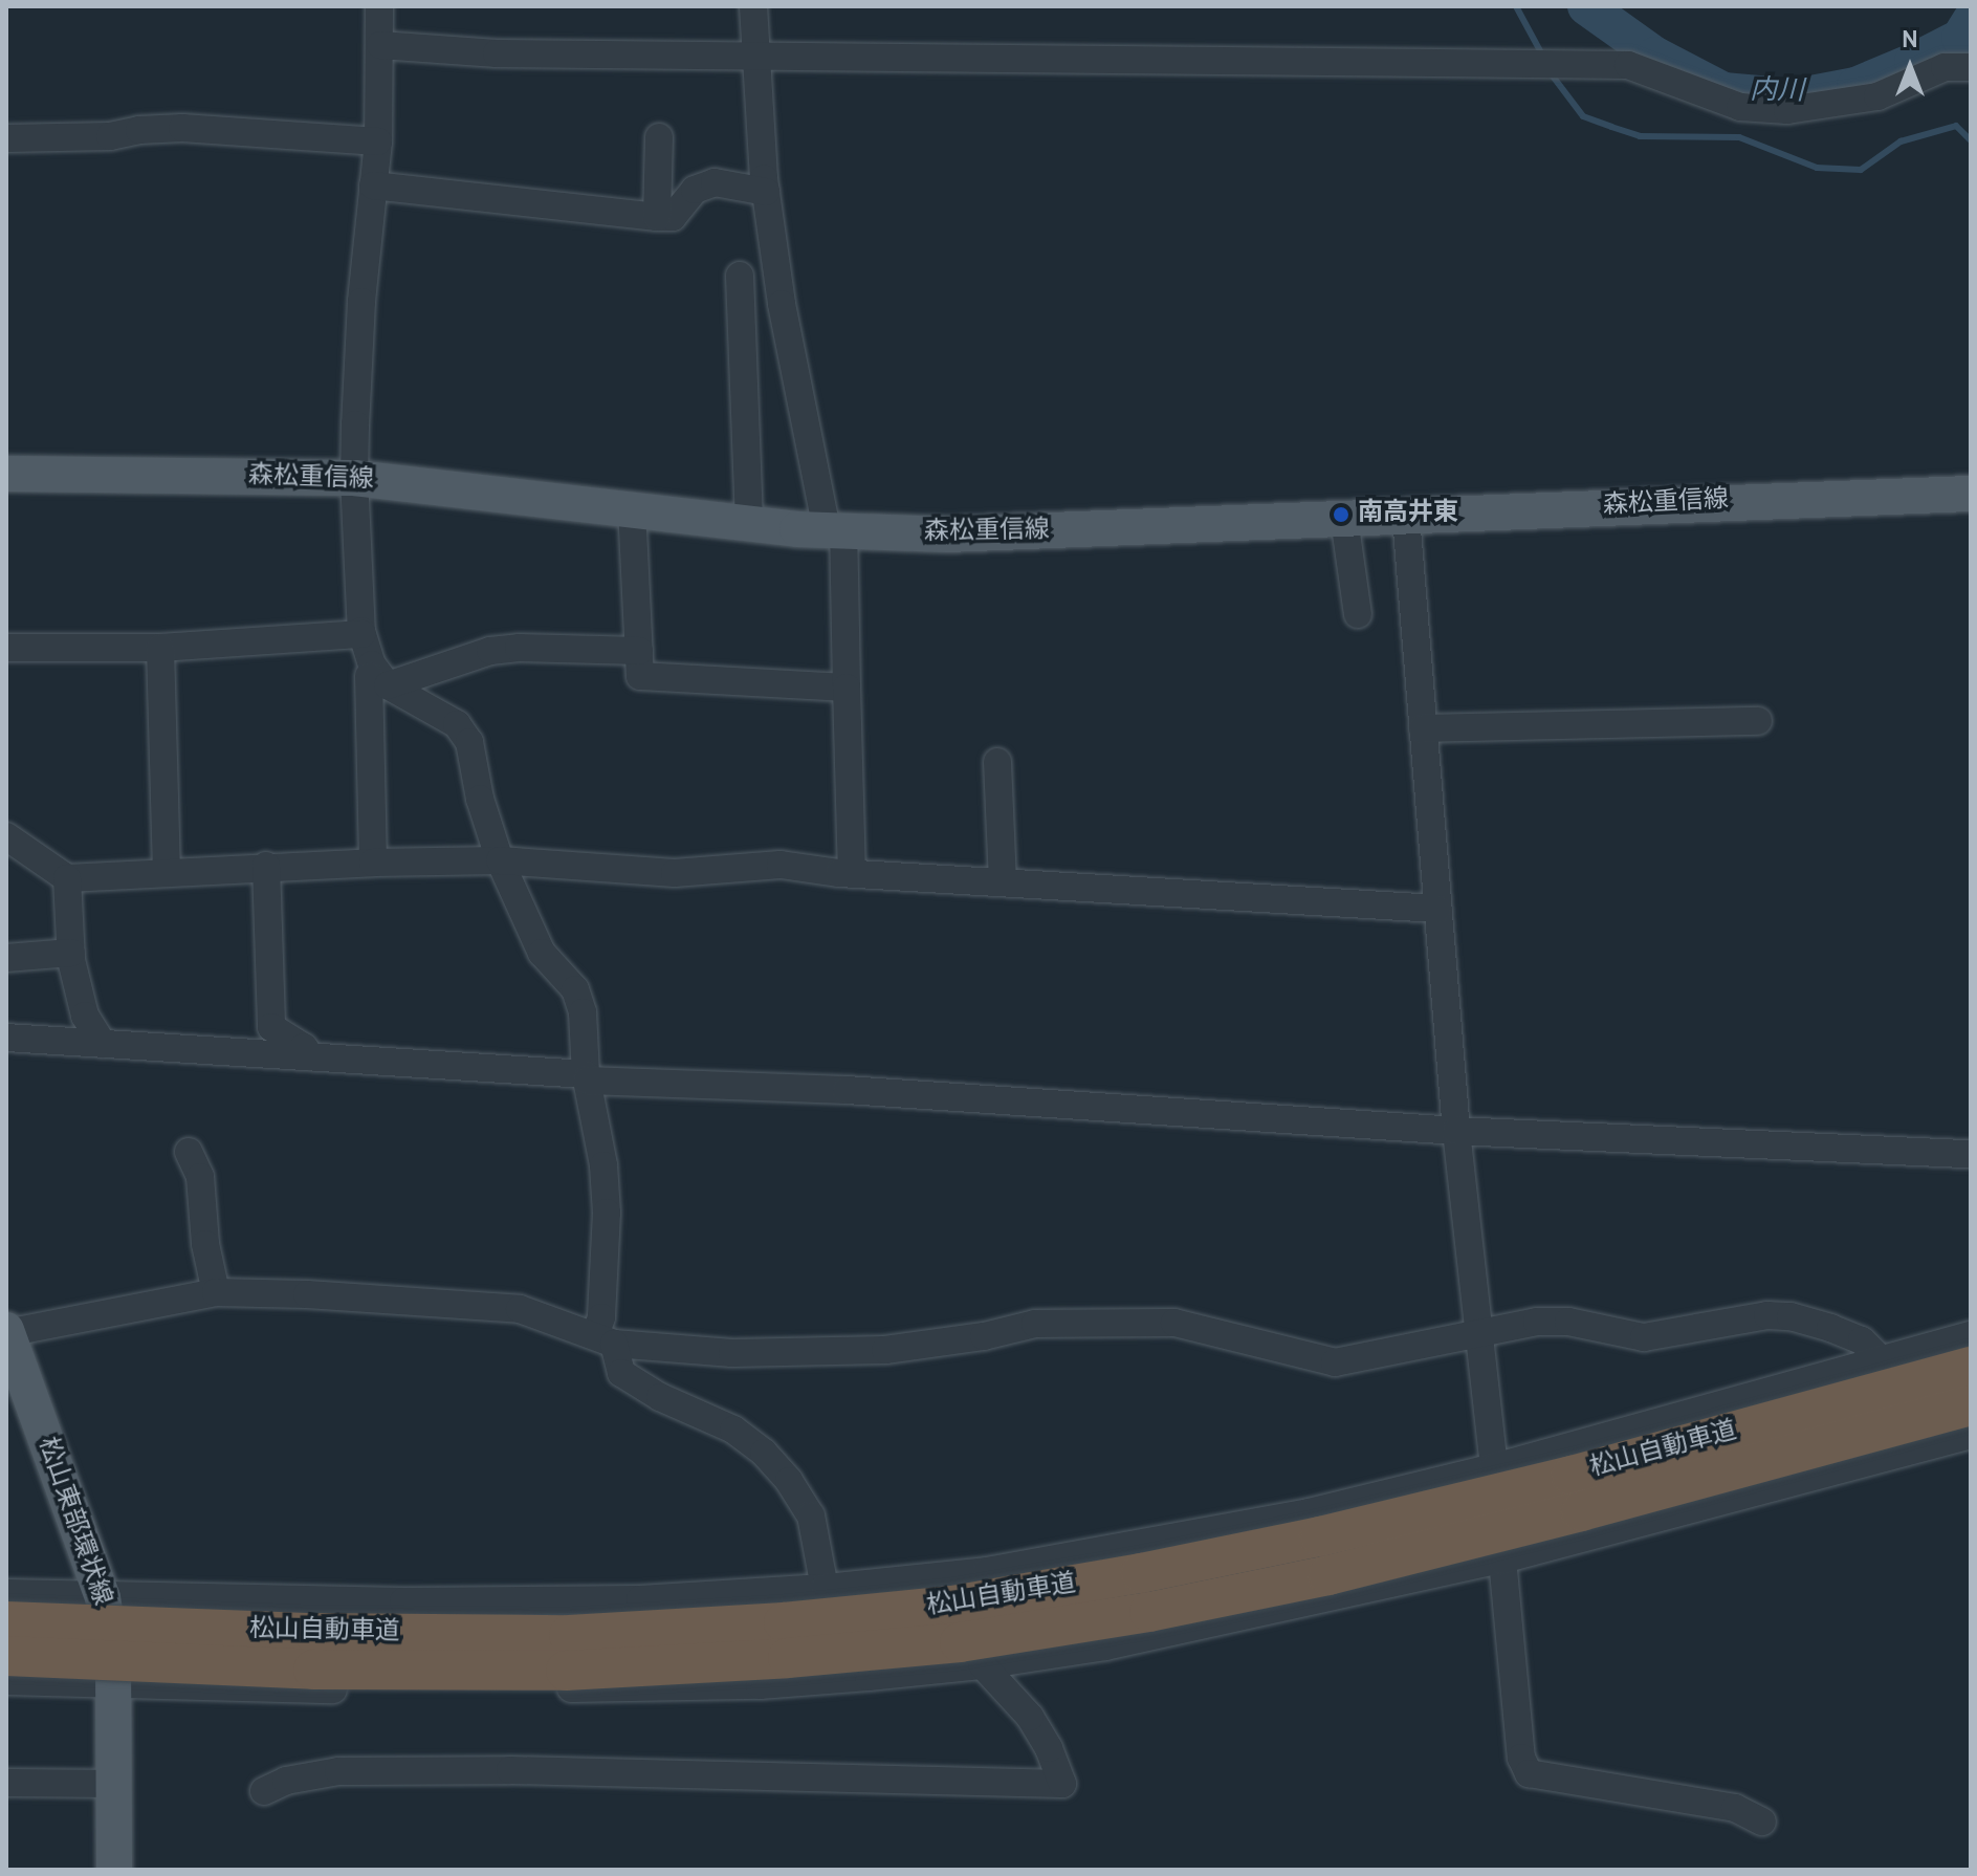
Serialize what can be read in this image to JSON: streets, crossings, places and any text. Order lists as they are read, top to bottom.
{
  "streets": {
    "highway": ["松山自動車道"],
    "main road": ["森松重信線", "松山東部環状線"]
  },
  "water": ["内川"],
  "places": ["南高井東"],
  "north": "top"
}
